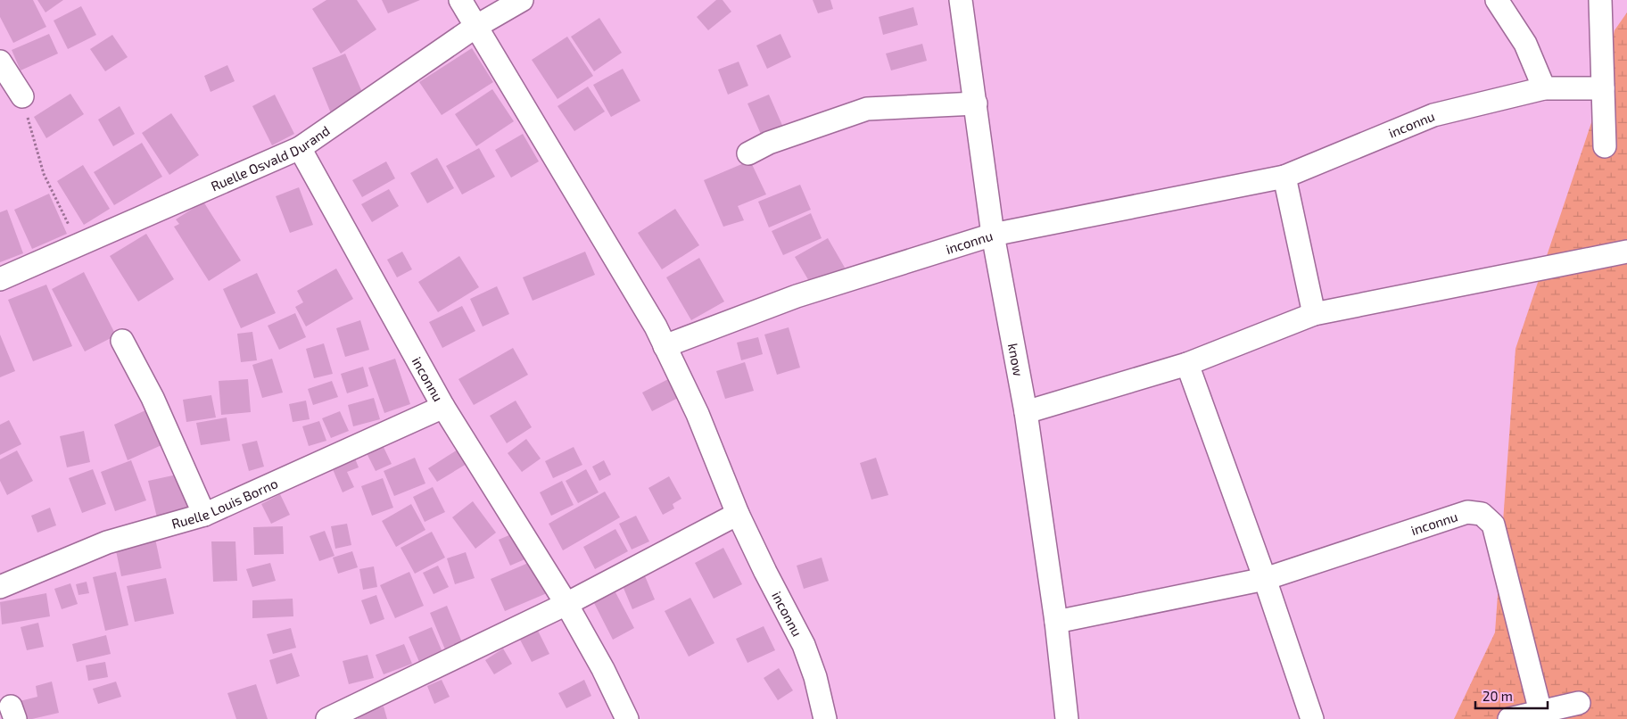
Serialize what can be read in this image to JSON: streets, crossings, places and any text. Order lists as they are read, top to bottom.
{
  "streets": {
    "street": [
      "inconnu",
      "Ruelle Osvald Durand",
      "know",
      "Ruelle Louis Borno"
    ]
  },
  "crossings": [
    ["inconnu", "Ruelle Osvald Durand"],
    ["inconnu", "know"],
    ["inconnu", "Ruelle Louis Borno"]
  ],
  "scale_bar": "20 m"
}
